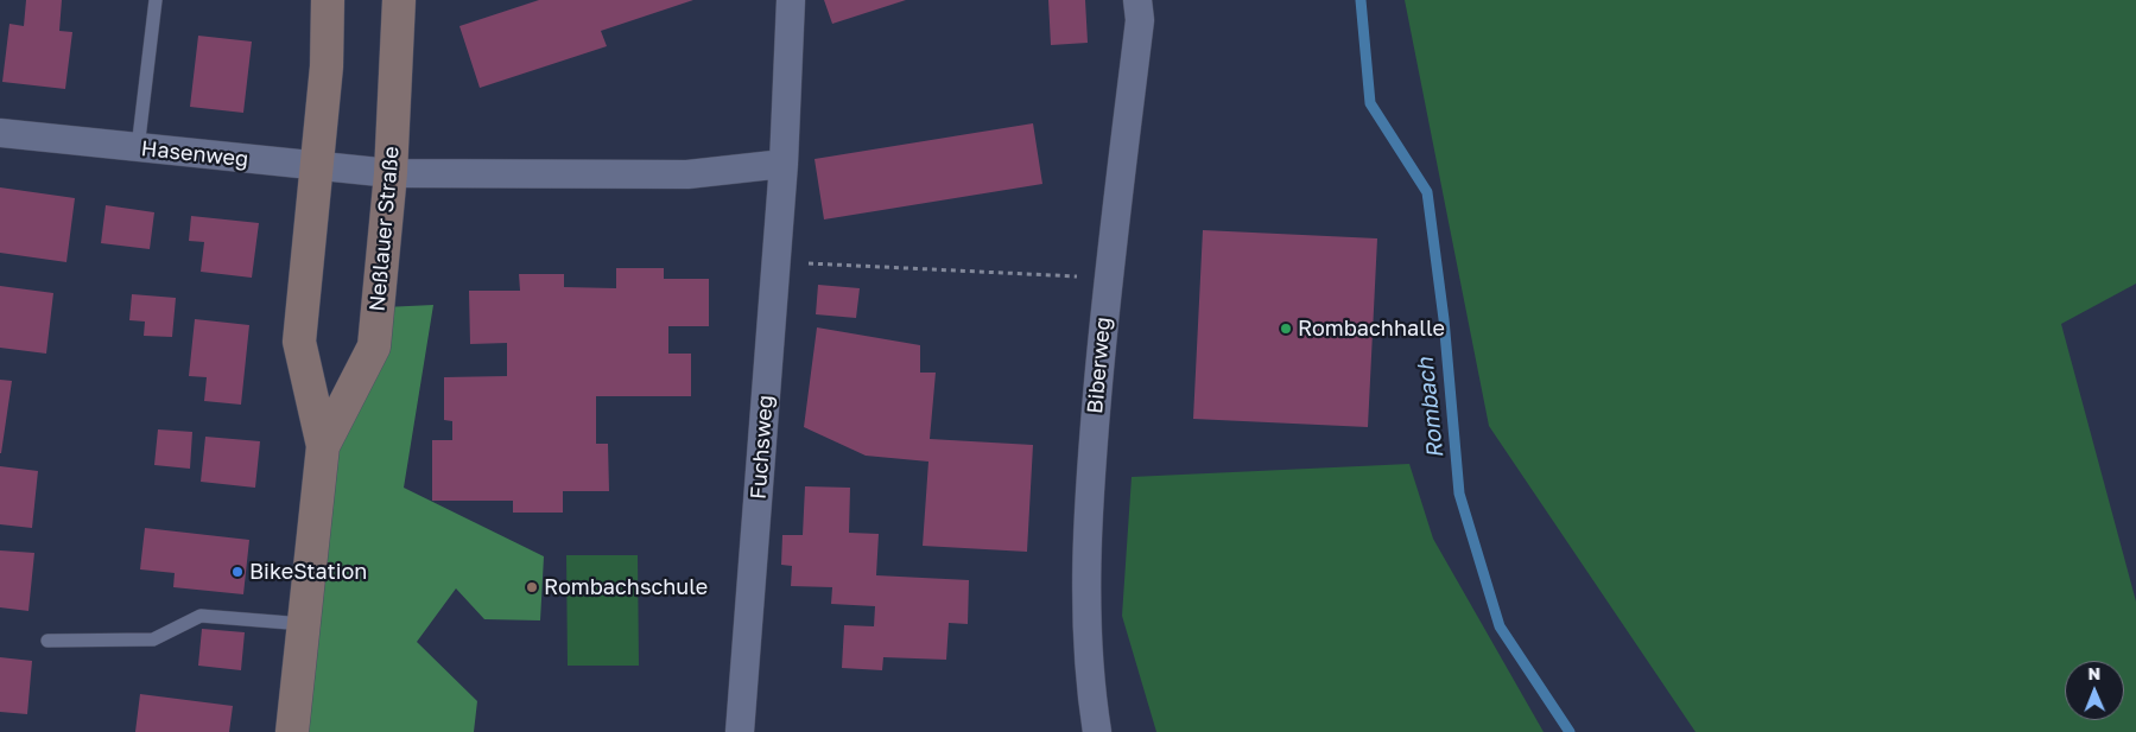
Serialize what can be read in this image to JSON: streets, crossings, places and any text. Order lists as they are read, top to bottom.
{
  "streets": {
    "main road": ["Neßlauer Straße"],
    "street": ["Hasenweg", "Biberweg", "Fuchsweg"]
  },
  "crossings": [
    ["Hasenweg", "Neßlauer Straße"]
  ],
  "water": ["Rombach"],
  "places": ["Rombachhalle", "BikeStation", "Rombachschule"],
  "north": "top"
}
